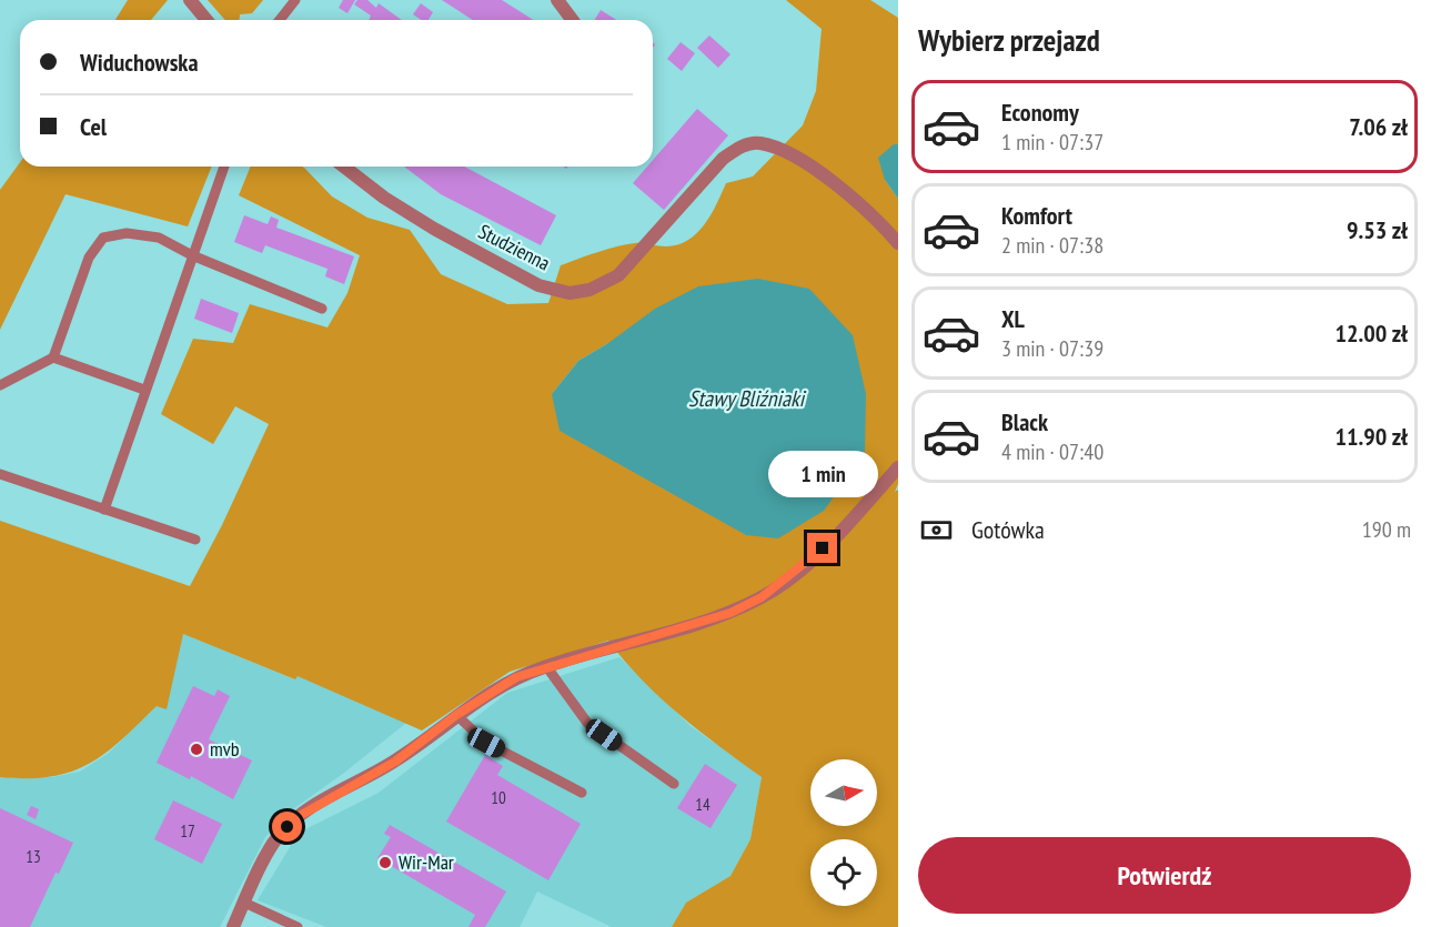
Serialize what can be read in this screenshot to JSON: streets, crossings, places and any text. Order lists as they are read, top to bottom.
{
  "streets": {
    "street": ["Studzienna"]
  },
  "water": ["Stawy Bliźniaki"],
  "places": ["mvb", "Wir-Mar"],
  "house_numbers": [
    "10",
    "14",
    "17",
    "13"
  ],
  "north": "right",
  "page": {
    "heading": "Wybierz przejazd",
    "banner": ["Widuchowska", "Cel"],
    "list": [
      {
        "name": "Economy",
        "note": "1 min · 07:37",
        "value": "7.06 zł"
      },
      {
        "name": "Komfort",
        "note": "2 min · 07:38",
        "value": "9.53 zł"
      },
      {
        "name": "XL",
        "note": "3 min · 07:39",
        "value": "12.00 zł"
      },
      {
        "name": "Black",
        "note": "4 min · 07:40",
        "value": "11.90 zł"
      }
    ],
    "bubble": "1 min",
    "pay": ["Gotówka", "190 m"],
    "buttons": "Potwierdź"
  }
}
